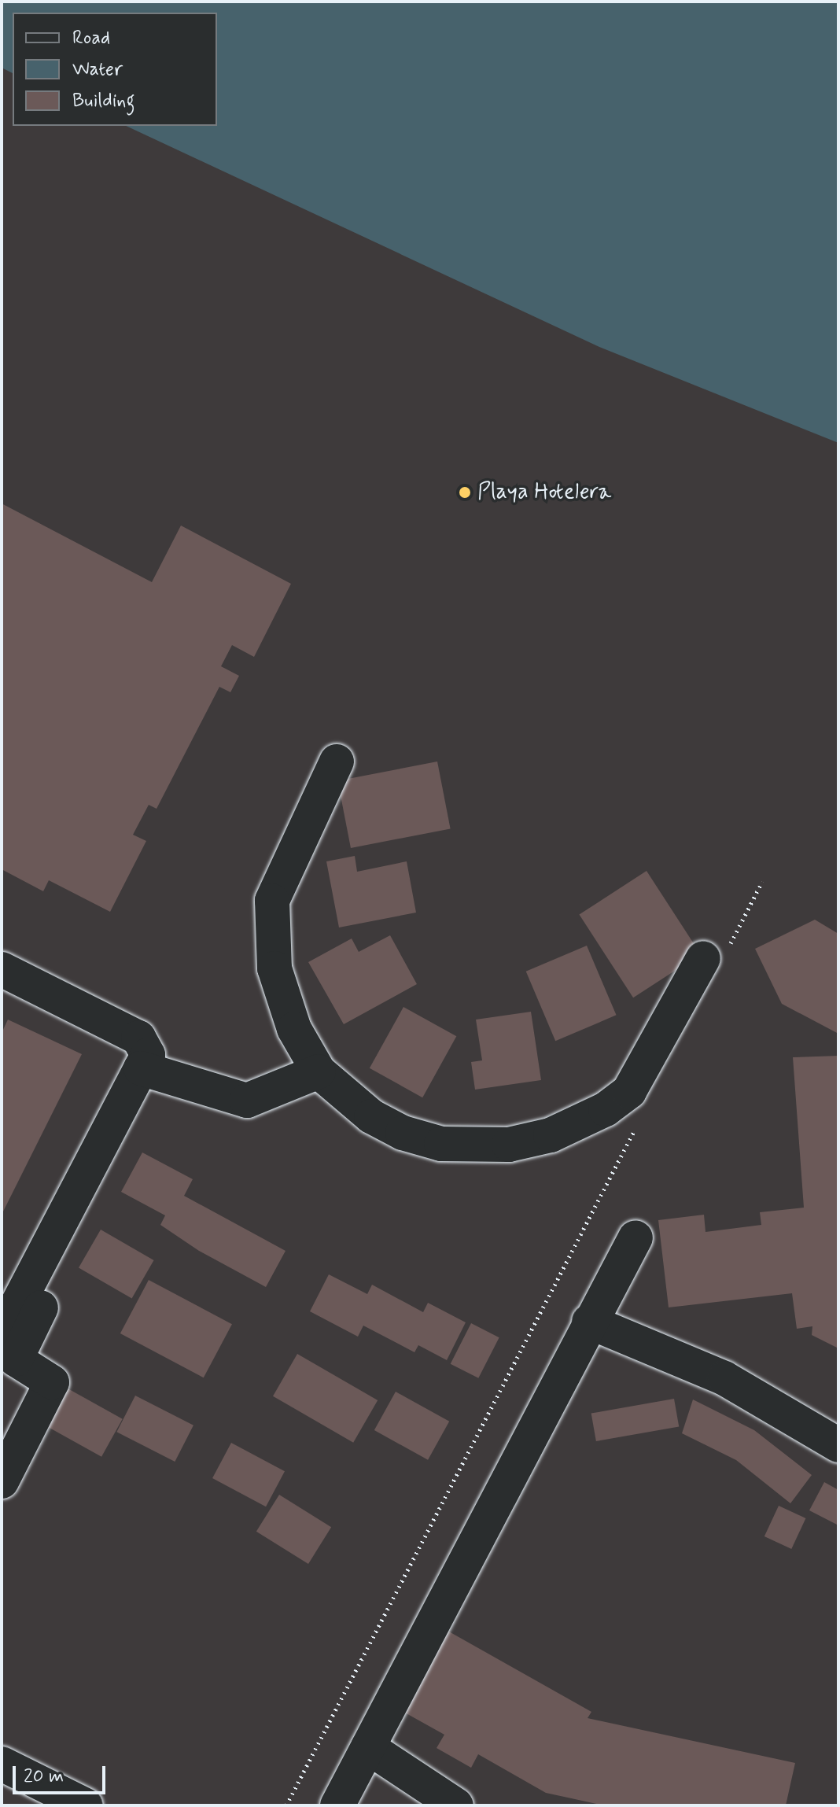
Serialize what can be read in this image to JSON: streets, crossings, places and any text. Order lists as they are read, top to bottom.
{
  "places": ["Playa Hotelera"],
  "legend": ["Road", "Water", "Building"],
  "scale_bar": "20 m"
}
